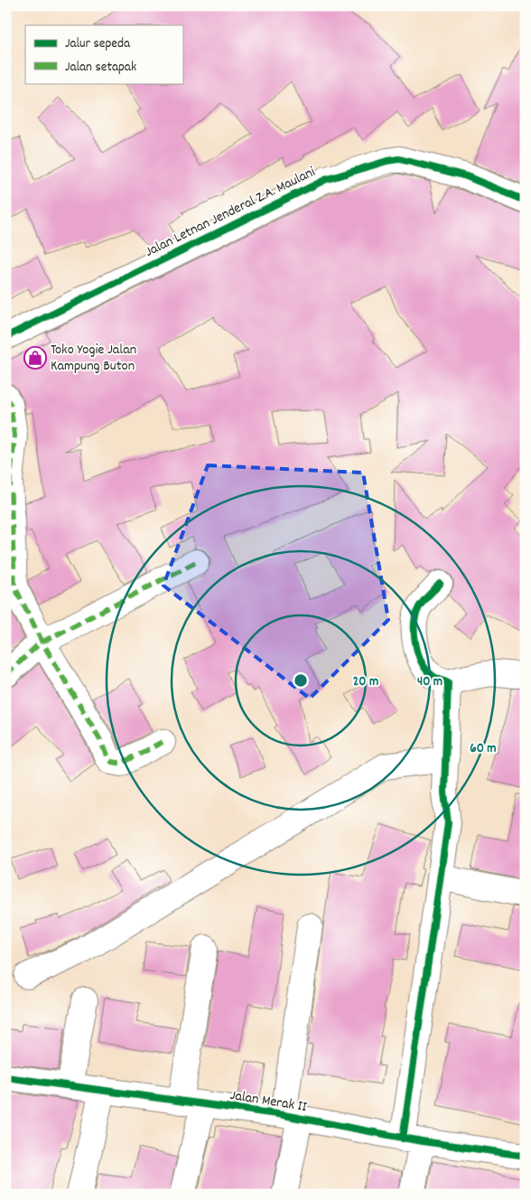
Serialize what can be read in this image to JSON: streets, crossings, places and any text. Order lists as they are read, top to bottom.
{
  "streets": {
    "street": ["Jalan Letnan Jenderal Z.A. Maulani", "Jalan Merak II"]
  },
  "places": {
    "shop": ["Toko Yogie Jalan Kampung Buton"]
  },
  "legend": ["Jalur sepeda", "Jalan setapak"],
  "rings": ["20 m", "40 m", "60 m"]
}
